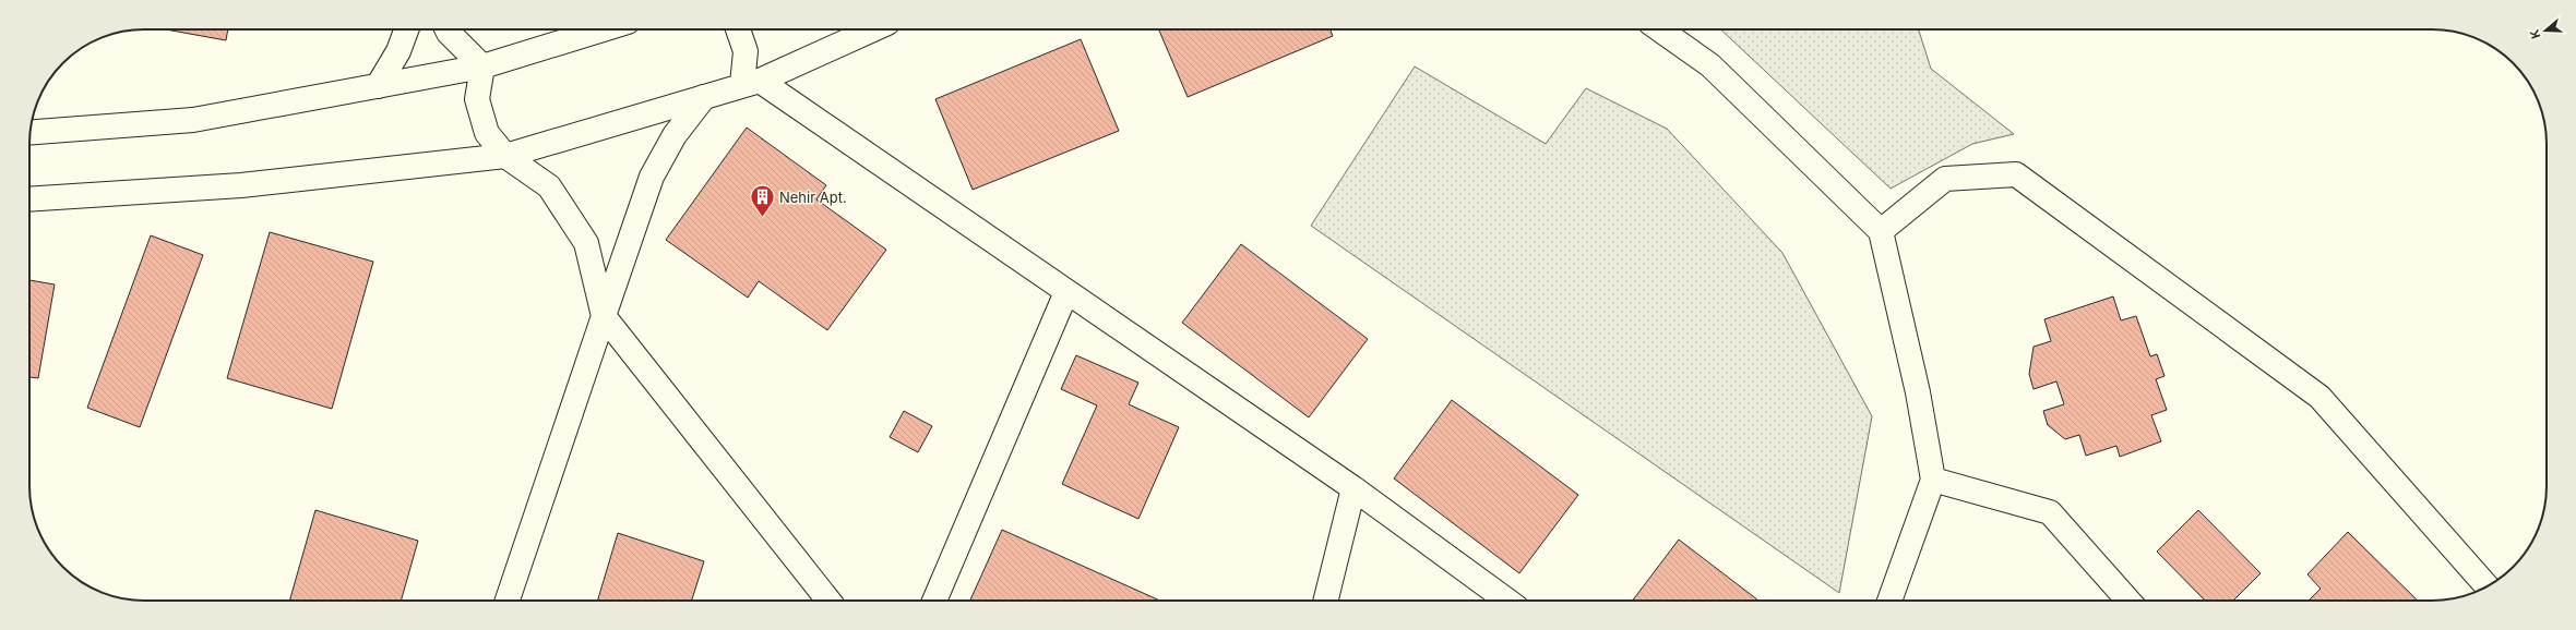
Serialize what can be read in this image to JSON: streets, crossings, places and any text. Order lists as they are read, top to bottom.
{
  "places": {
    "building": ["Nehir Apt."]
  },
  "north": "left"
}
